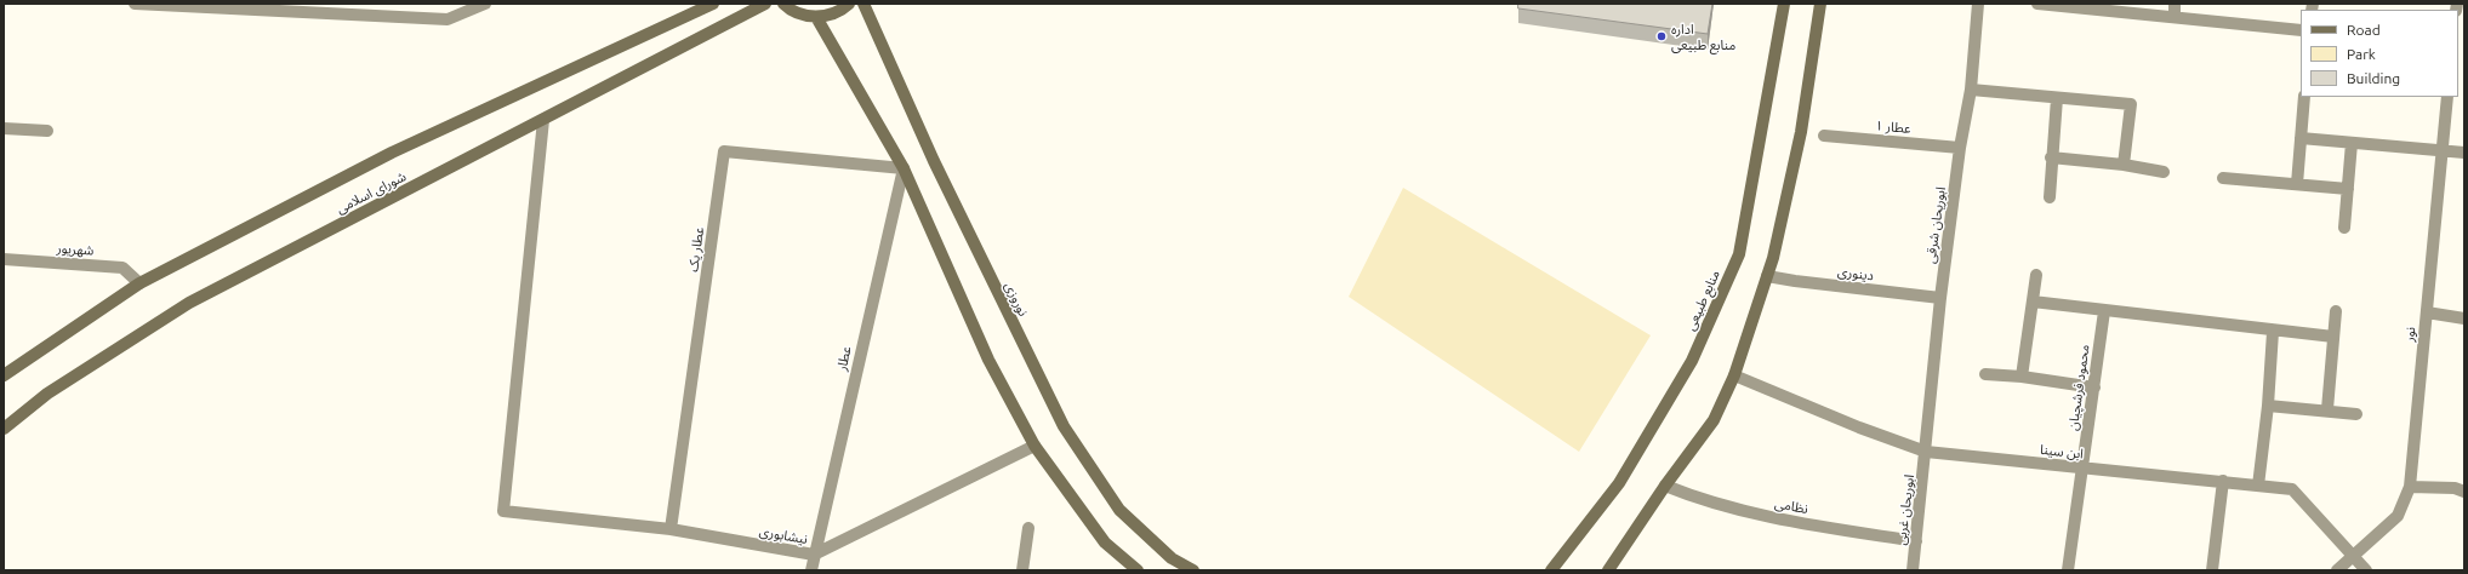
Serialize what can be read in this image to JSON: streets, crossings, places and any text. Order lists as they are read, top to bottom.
{
  "streets": {
    "street": [
      "عطار ۱",
      "شورای اسلامی",
      "ابوریحان شرقی",
      "شهریور",
      "عطار یک",
      "دینوری",
      "نوروزی",
      "منابع طبیعی",
      "نور",
      "عطار",
      "محمود فرشچیان",
      "ابن سینا",
      "نظامی",
      "ابوریحان غربی",
      "نیشابوری"
    ]
  },
  "crossings": [
    ["عطار ۱", "ابوریحان شرقی"],
    ["شورای اسلامی", "شهریور"],
    ["شورای اسلامی", "نیشابوری"],
    ["ابوریحان شرقی", "دینوری"],
    ["ابوریحان شرقی", "ابن سینا"],
    ["ابوریحان شرقی", "ابوریحان غربی"],
    ["عطار یک", "عطار"],
    ["عطار یک", "نیشابوری"],
    ["نور", "ابن سینا"],
    ["عطار", "نیشابوری"],
    ["محمود فرشچیان", "ابن سینا"],
    ["ابن سینا", "ابوریحان غربی"],
    ["نظامی", "ابوریحان غربی"]
  ],
  "places": ["اداره منابع طبیعی"],
  "legend": ["Road", "Park", "Building"]
}
